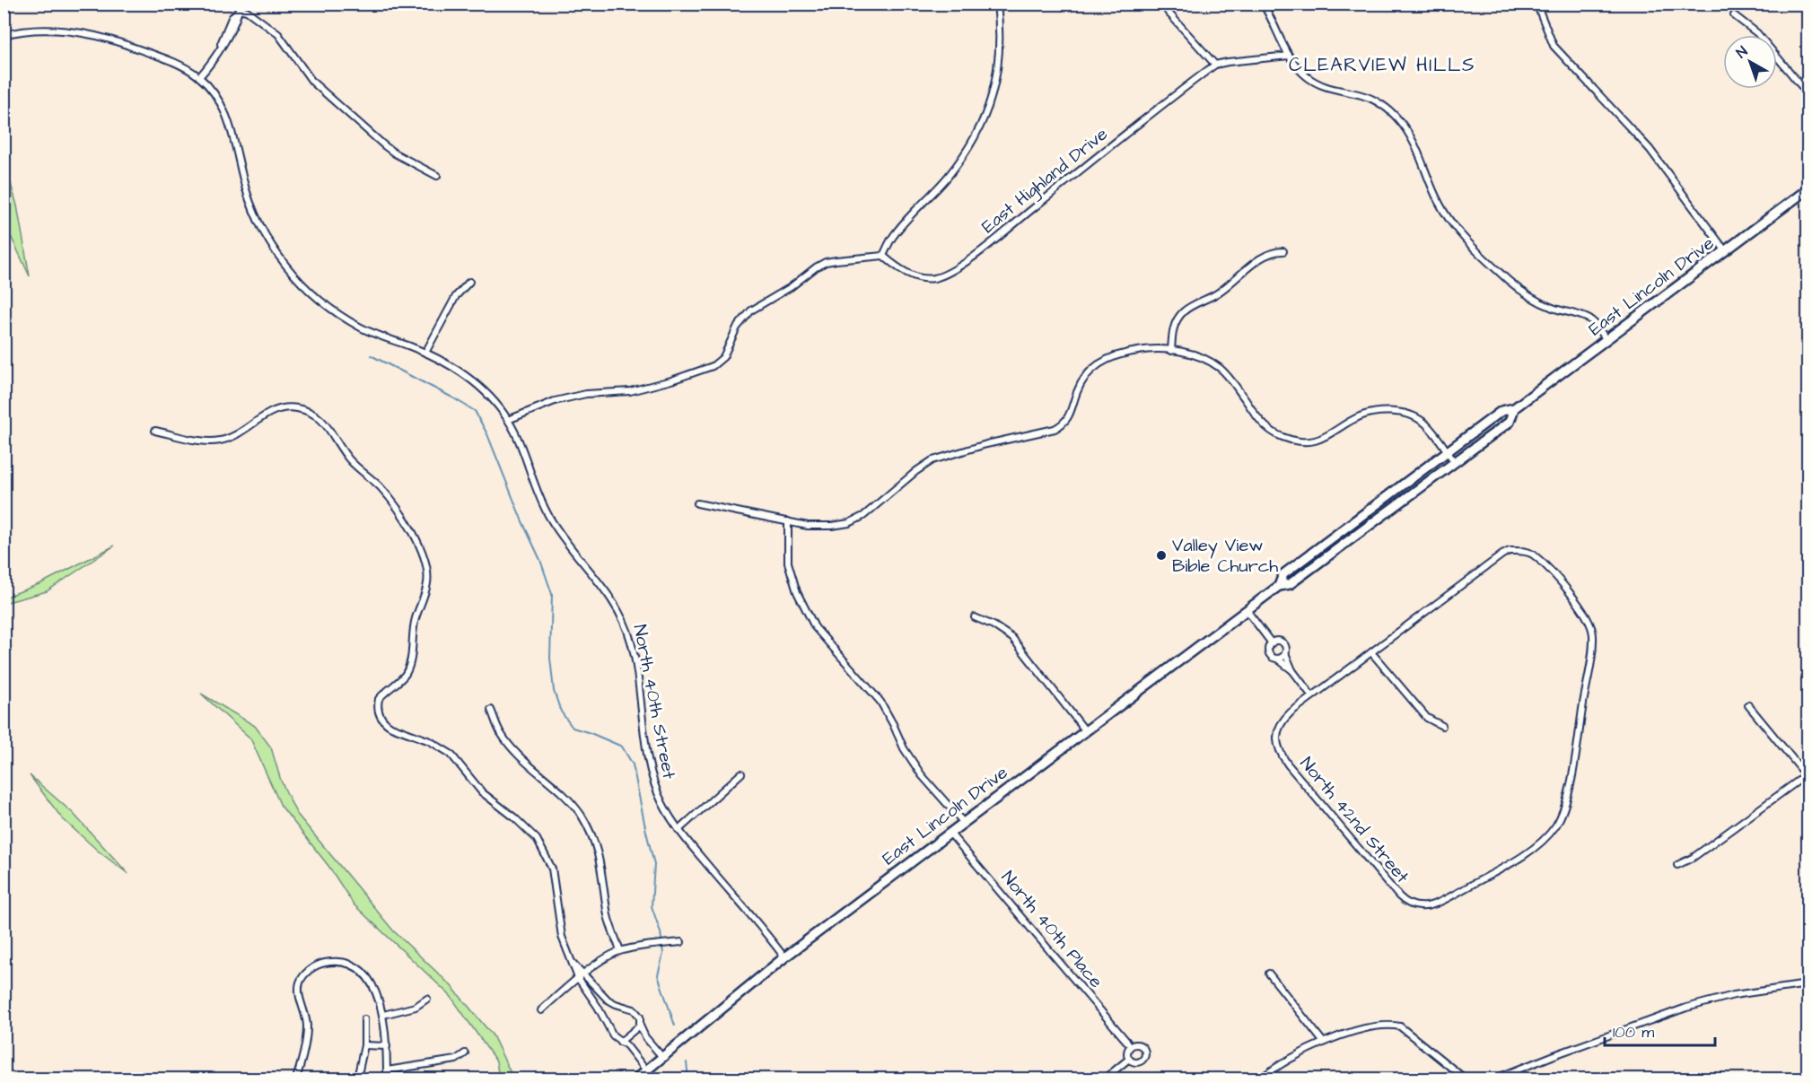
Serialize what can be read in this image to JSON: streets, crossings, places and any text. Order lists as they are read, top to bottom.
{
  "streets": {
    "main road": ["East Lincoln Drive"],
    "street": [
      "East Highland Drive",
      "North 40th Street",
      "North 42nd Street",
      "North 40th Place"
    ]
  },
  "crossings": [
    ["East Lincoln Drive", "North 40th Street"],
    ["East Lincoln Drive", "North 40th Place"]
  ],
  "districts": ["CLEARVIEW HILLS"],
  "places": ["Valley View Bible Church"],
  "scale_bar": "100 m",
  "north": "top left"
}
